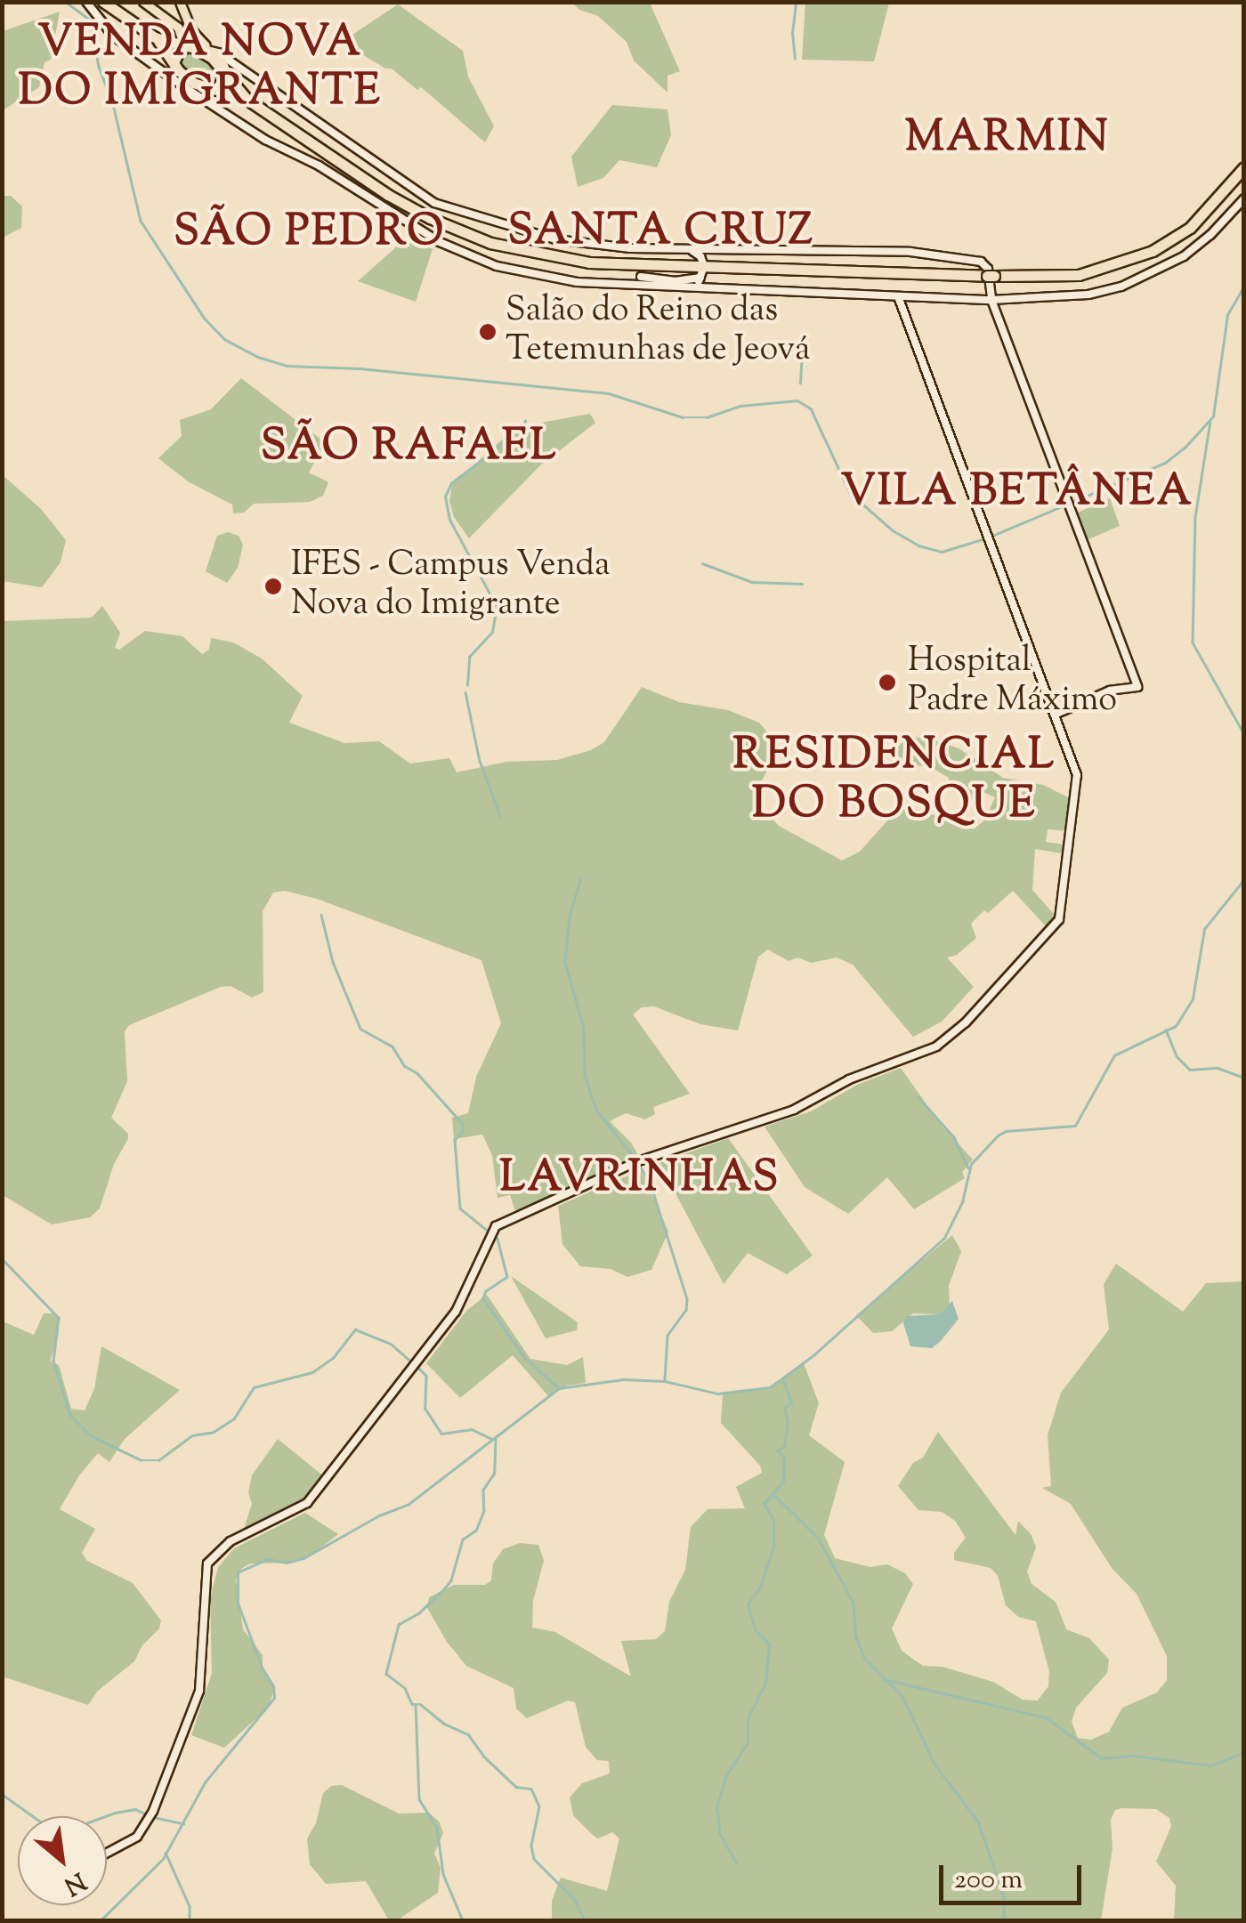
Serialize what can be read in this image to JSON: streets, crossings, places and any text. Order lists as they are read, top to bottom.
{
  "districts": [
    "VENDA NOVA DO IMIGRANTE",
    "MARMIN",
    "SANTA CRUZ",
    "SÃO PEDRO",
    "SÃO RAFAEL",
    "VILA BETÂNEA",
    "RESIDENCIAL DO BOSQUE",
    "LAVRINHAS"
  ],
  "places": ["Salão do Reino das Tetemunhas de Jeová", "IFES - Campus Venda Nova do Imigrante", "Hospital Padre Máximo"],
  "scale_bar": "200 m",
  "north": "bottom right"
}
